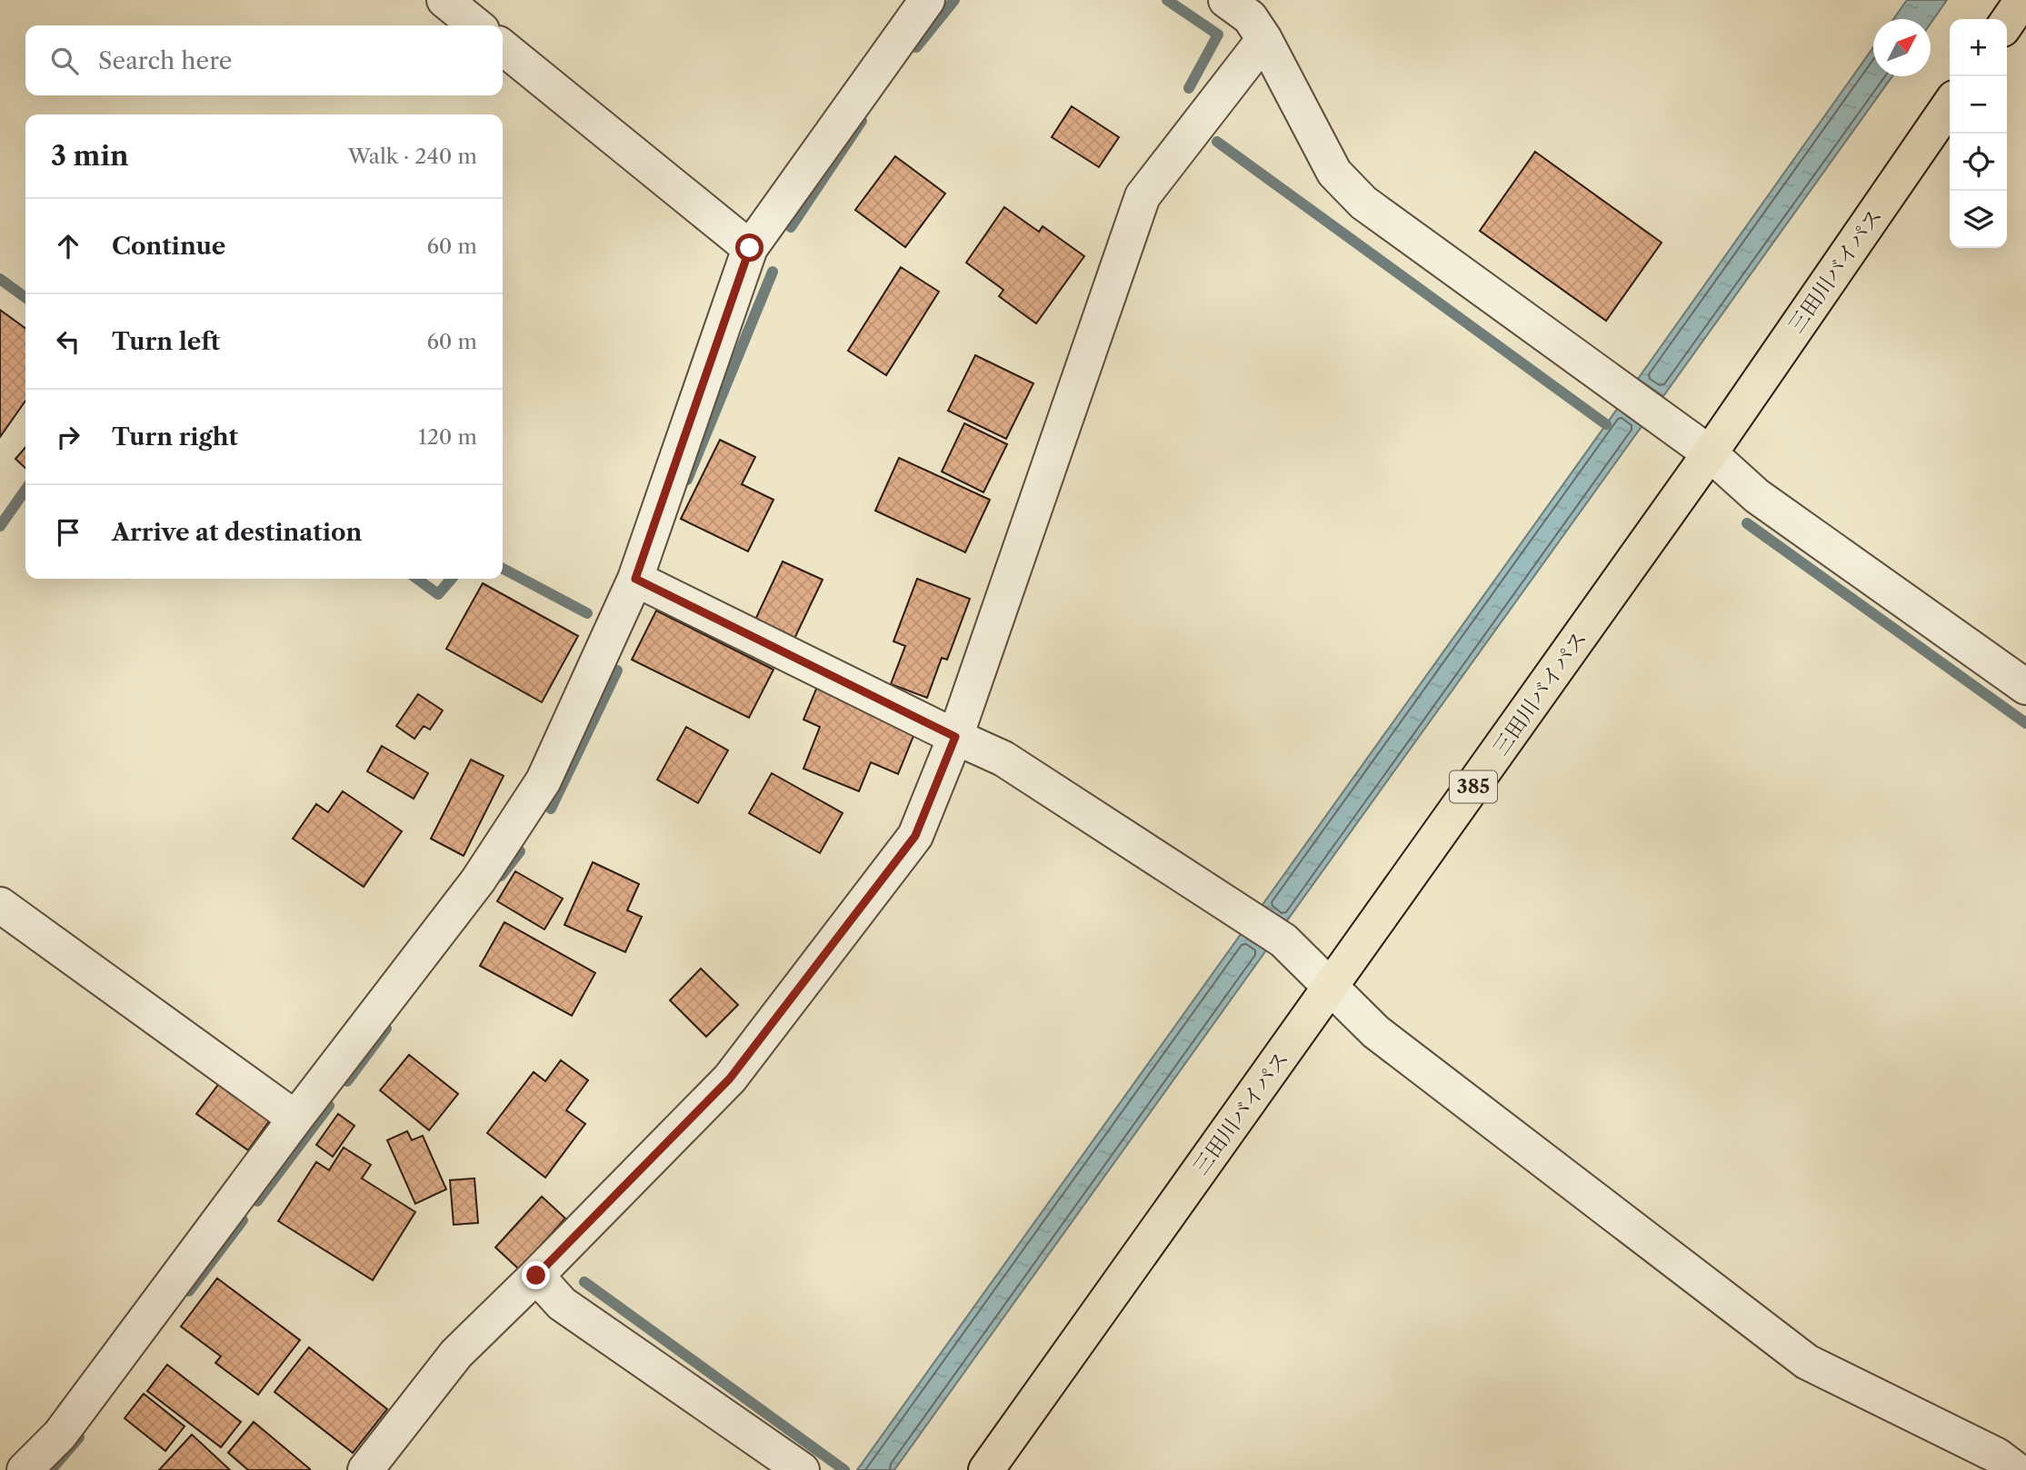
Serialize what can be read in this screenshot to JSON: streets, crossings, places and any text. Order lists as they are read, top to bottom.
{
  "streets": {
    "highway": ["三田川バイパス", "385"]
  },
  "north": "top right",
  "page": {
    "map_buttons": ["+", "−"],
    "search": "Search here",
    "heading": ["3 min", "Walk · 240 m"],
    "list": [
      ["Continue", "60 m"],
      ["Turn left", "60 m"],
      ["Turn right", "120 m"],
      "Arrive at destination"
    ]
  }
}
